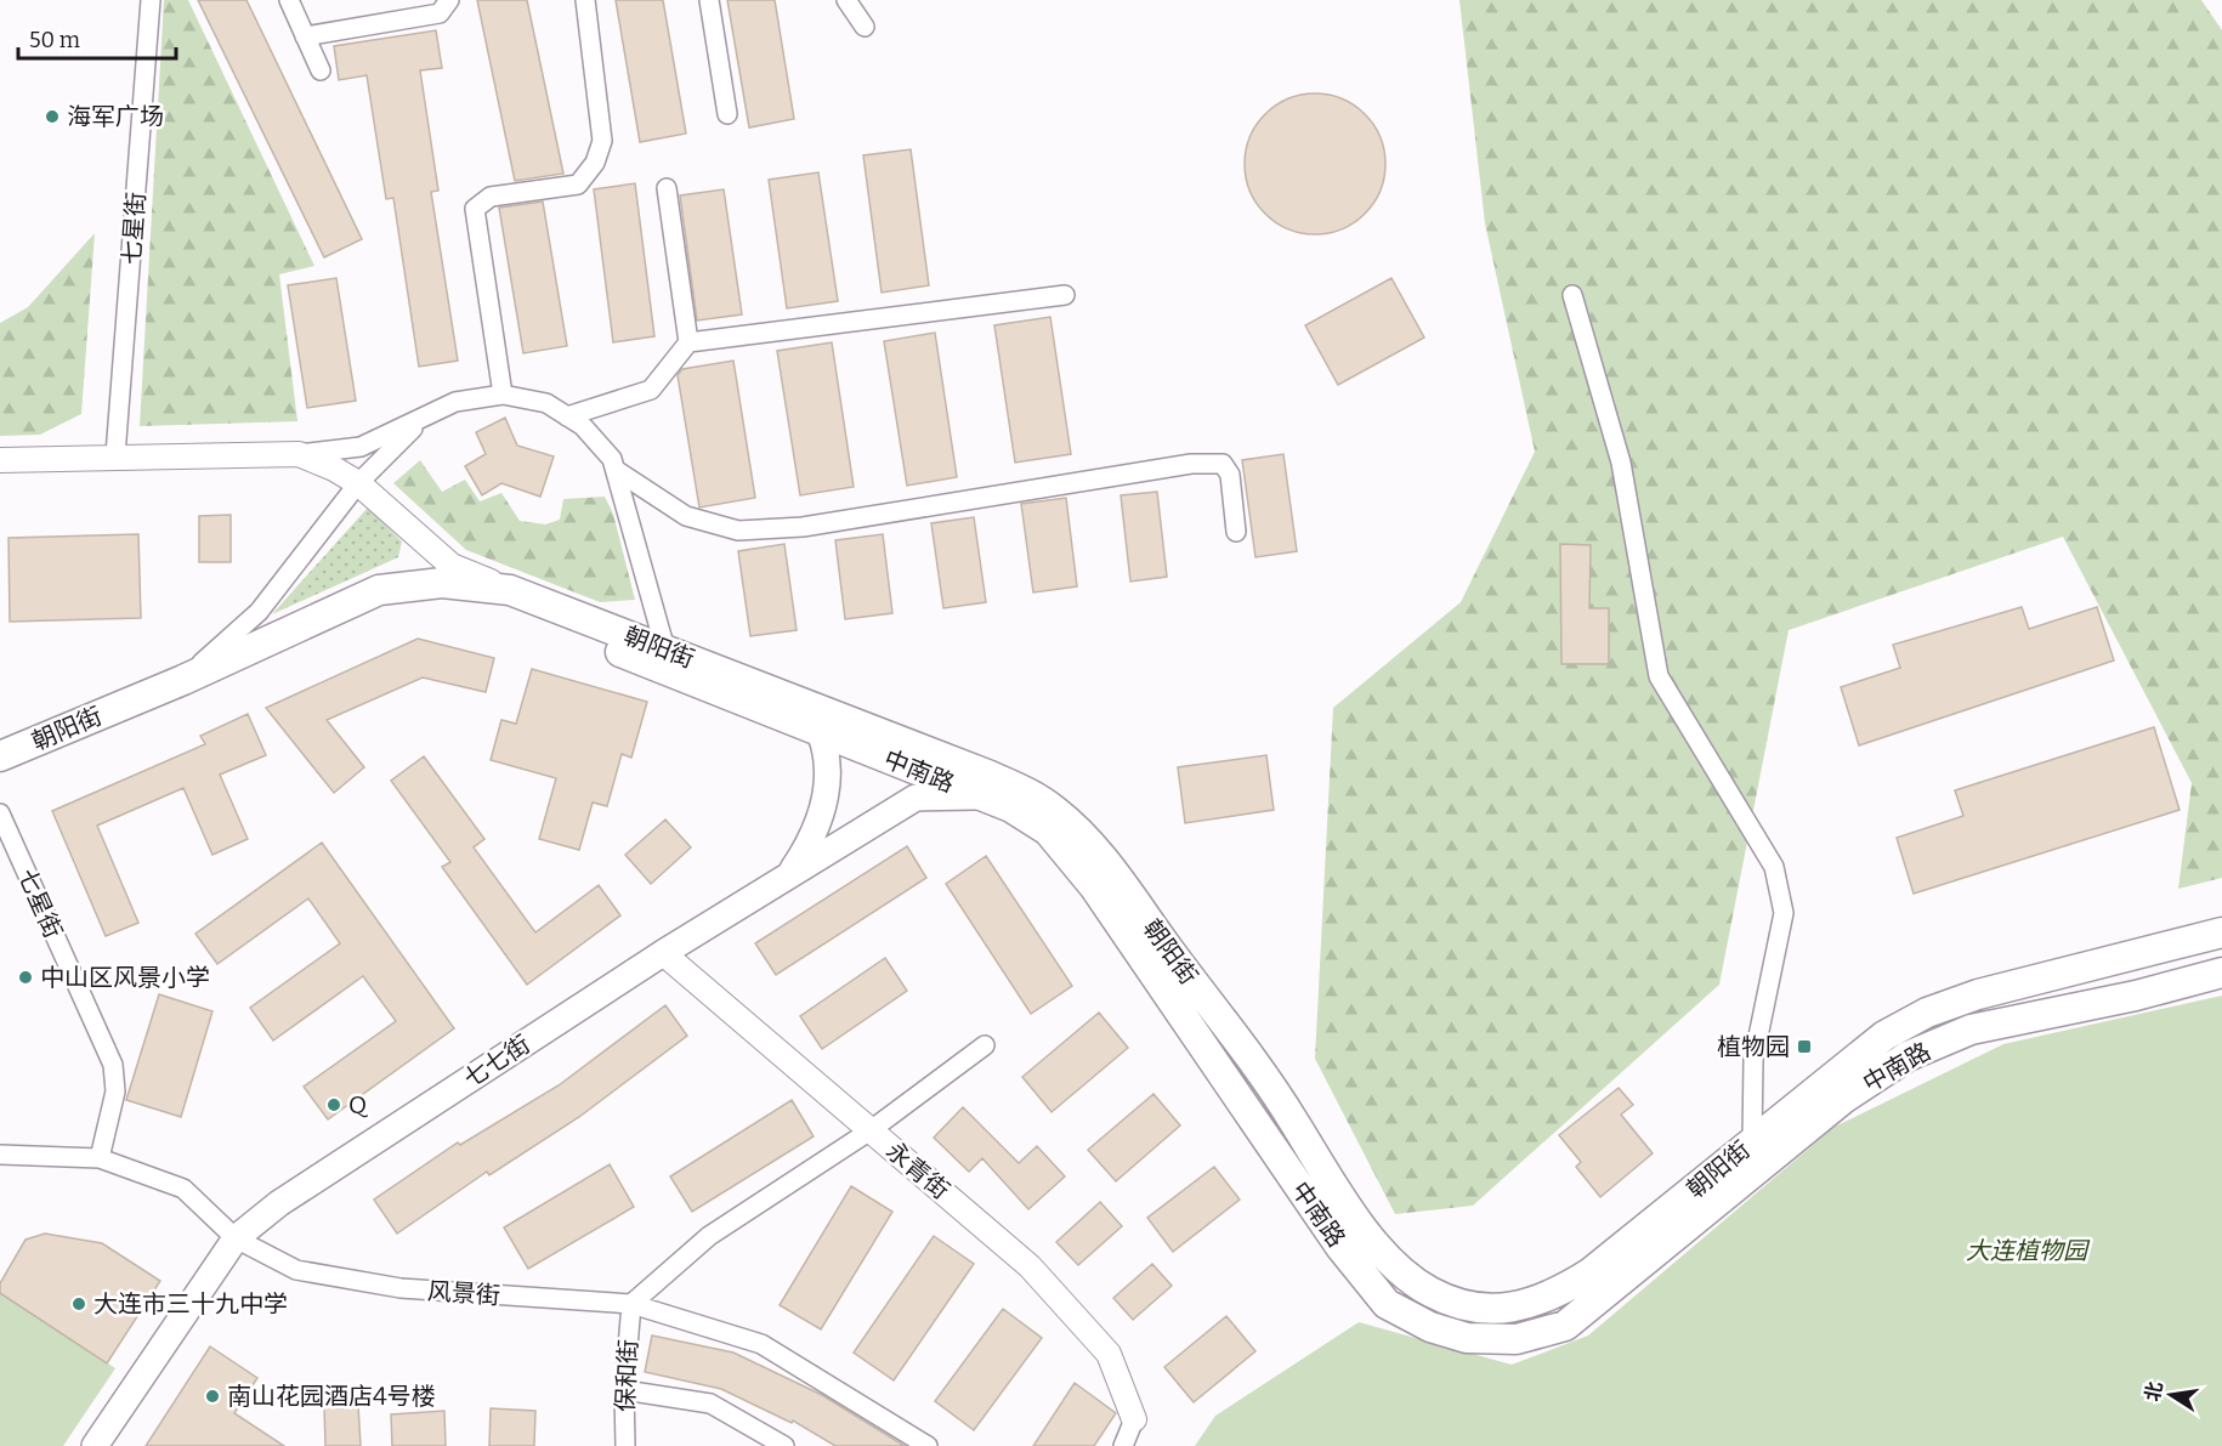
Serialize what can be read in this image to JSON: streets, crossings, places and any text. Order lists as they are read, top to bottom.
{
  "streets": {
    "main road": ["朝阳街", "中南路", "七七街"],
    "street": [
      "七星街",
      "永青街",
      "风景街",
      "保和街"
    ]
  },
  "crossings": [
    ["七星街", "风景街"],
    ["朝阳街", "中南路"],
    ["中南路", "七七街"],
    ["七七街", "永青街"],
    ["七七街", "风景街"],
    ["风景街", "保和街"]
  ],
  "parks": ["大连植物园"],
  "places": {
    "other": [
      "海军广场",
      "中山区风景小学",
      "Q",
      "大连市三十九中学",
      "南山花园酒店4号楼"
    ],
    "transit": ["植物园"]
  },
  "scale_bar": "50 m",
  "north": "left"
}
